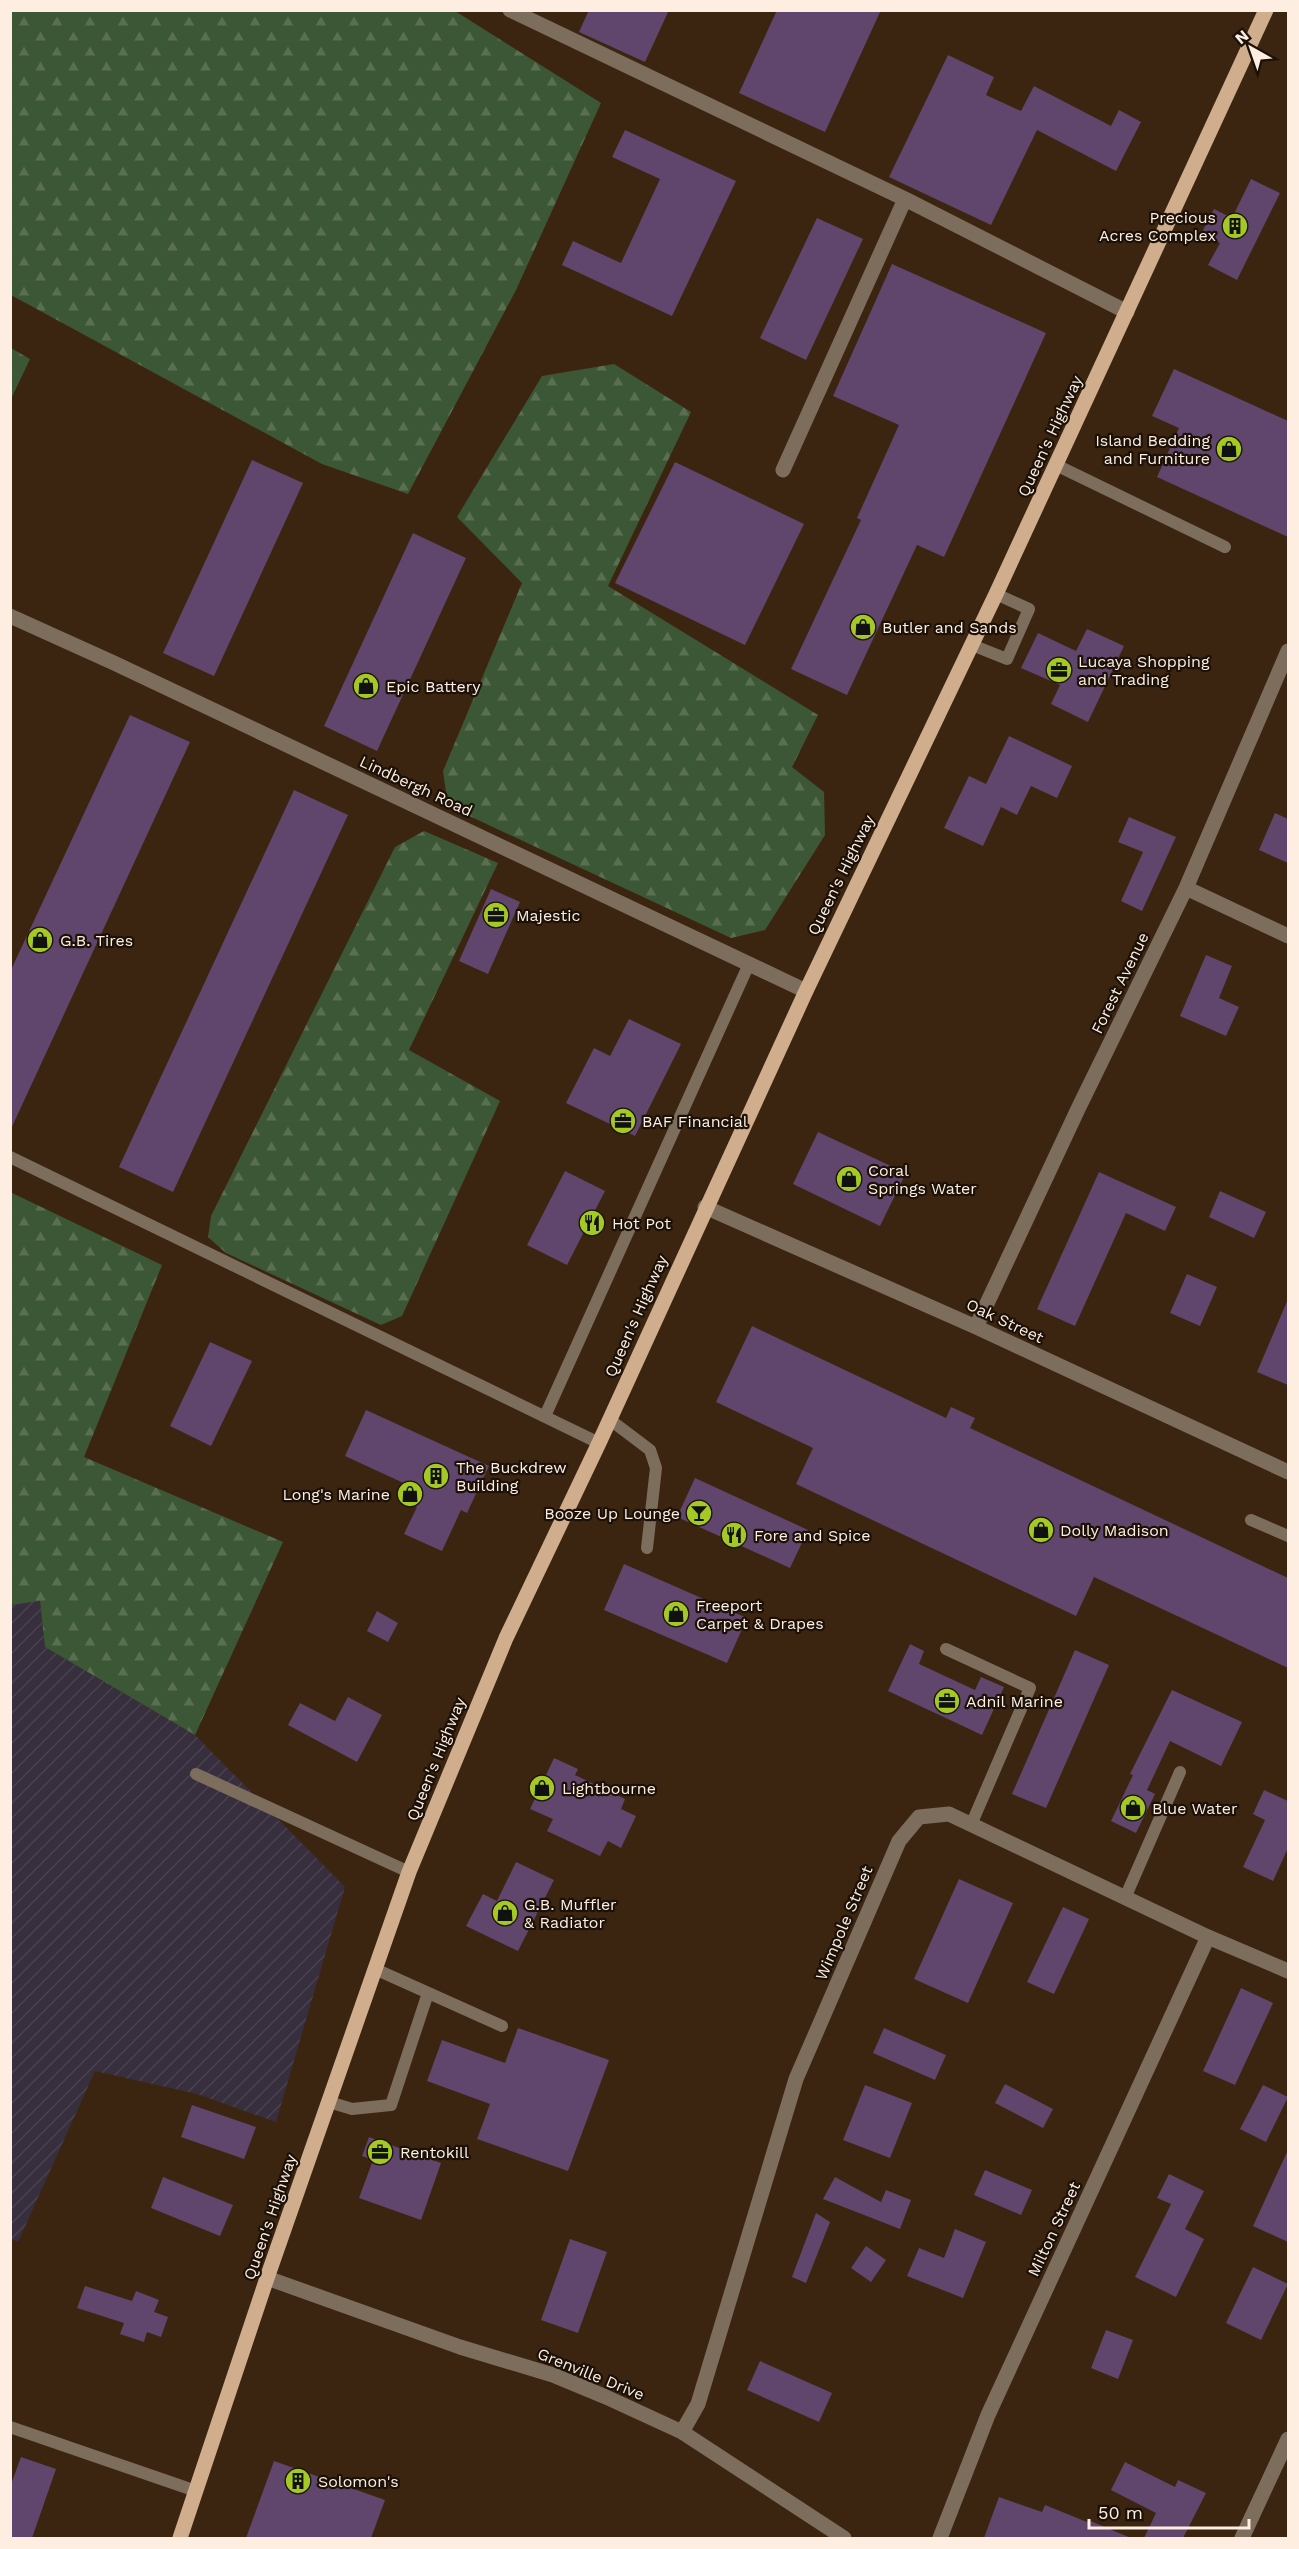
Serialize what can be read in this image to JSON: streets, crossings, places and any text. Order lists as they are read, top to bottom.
{
  "streets": {
    "main road": ["Queen's Highway"],
    "street": [
      "Lindbergh Road",
      "Forest Avenue",
      "Oak Street",
      "Wimpole Street",
      "Milton Street",
      "Grenville Drive"
    ]
  },
  "crossings": [
    ["Queen's Highway", "Lindbergh Road"],
    ["Queen's Highway", "Oak Street"],
    ["Queen's Highway", "Grenville Drive"],
    ["Forest Avenue", "Oak Street"],
    ["Wimpole Street", "Milton Street"],
    ["Wimpole Street", "Grenville Drive"]
  ],
  "places": {
    "building": ["Precious Acres Complex", "The Buckdrew Building", "Solomon's"],
    "shop": [
      "Island Bedding and Furniture",
      "Butler and Sands",
      "Epic Battery",
      "G.B. Tires",
      "Coral Springs Water",
      "Long's Marine",
      "Dolly Madison",
      "Freeport Carpet & Drapes",
      "Lightbourne",
      "Blue Water",
      "G.B. Muffler & Radiator"
    ],
    "office": [
      "Lucaya Shopping and Trading",
      "Majestic",
      "BAF Financial",
      "Adnil Marine",
      "Rentokill"
    ],
    "restaurant": ["Hot Pot", "Fore and Spice"],
    "bar": ["Booze Up Lounge"]
  },
  "scale_bar": "50 m",
  "north": "top left"
}
